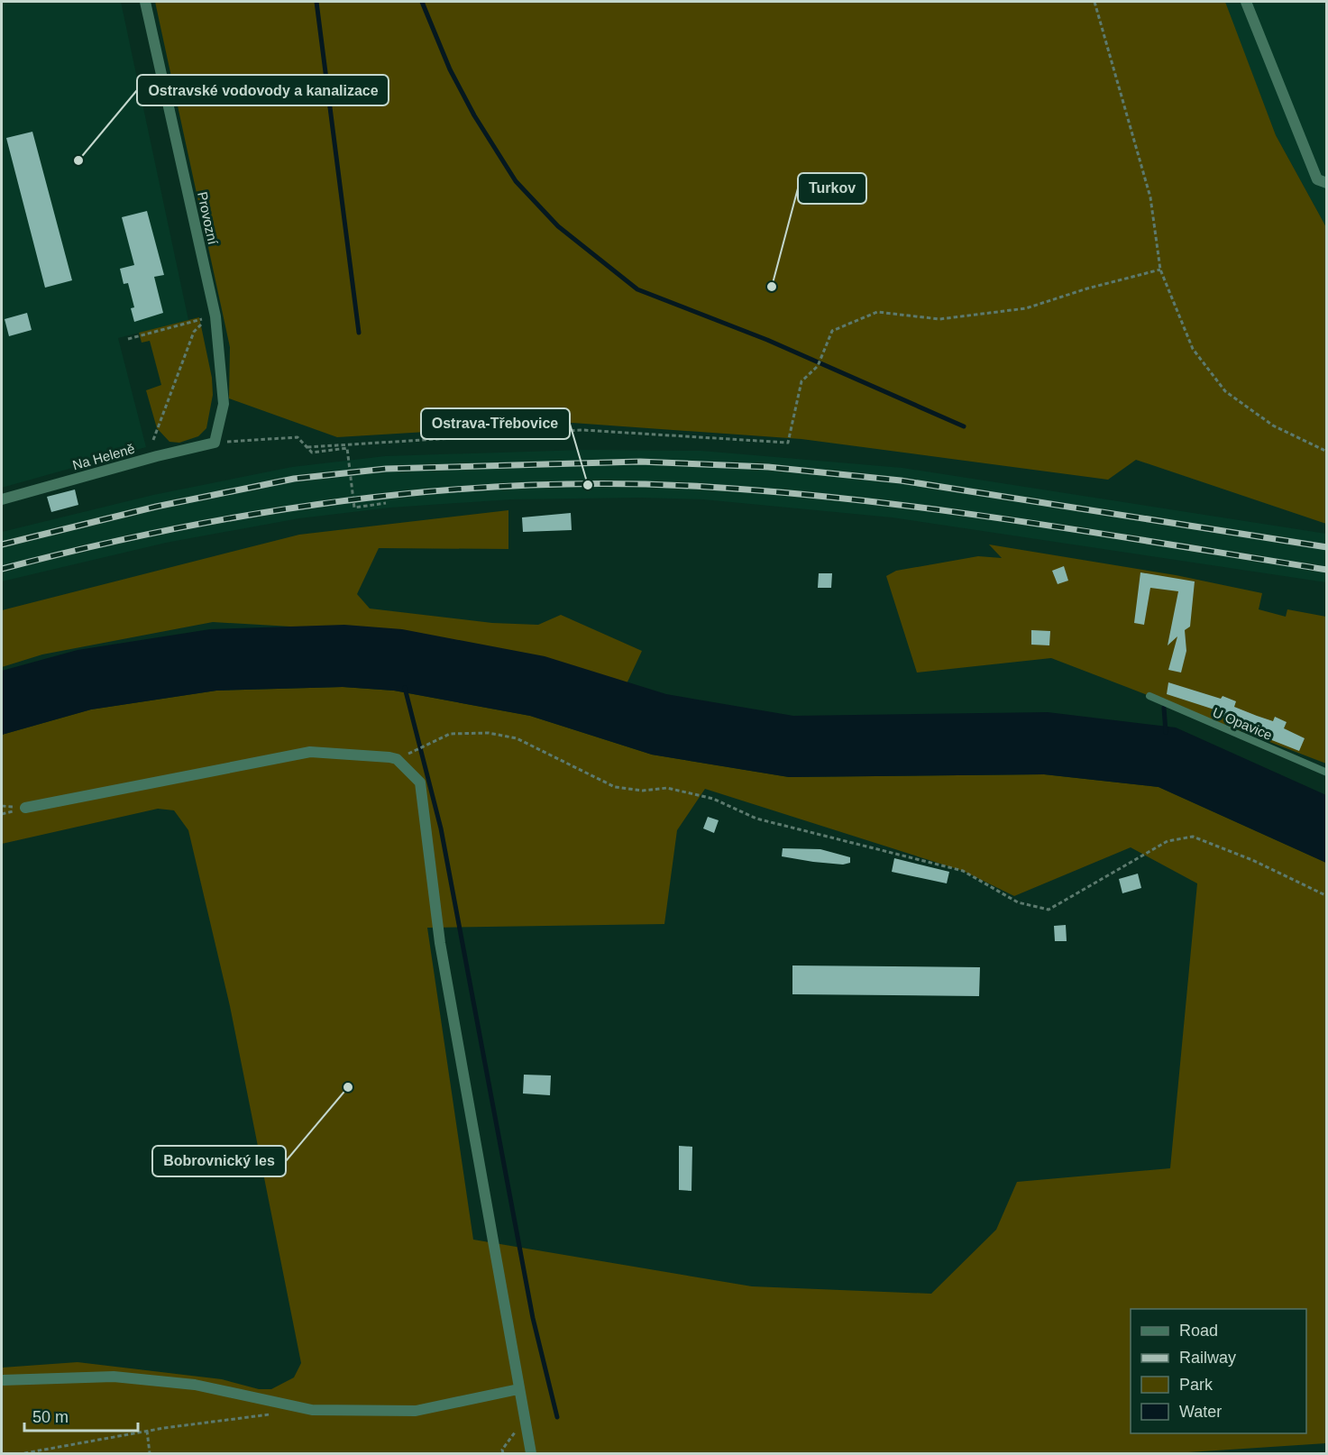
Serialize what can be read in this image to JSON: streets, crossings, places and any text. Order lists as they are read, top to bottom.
{
  "streets": {
    "street": ["Provozní", "Na Heleně"],
    "lane": ["U Opavice"]
  },
  "crossings": [
    ["Provozní", "Na Heleně"]
  ],
  "places": [
    "Ostravské vodovody a kanalizace",
    "Turkov",
    "Ostrava-Třebovice",
    "Bobrovnický les"
  ],
  "legend": [
    "Road",
    "Railway",
    "Park",
    "Water"
  ],
  "scale_bar": "50 m"
}
